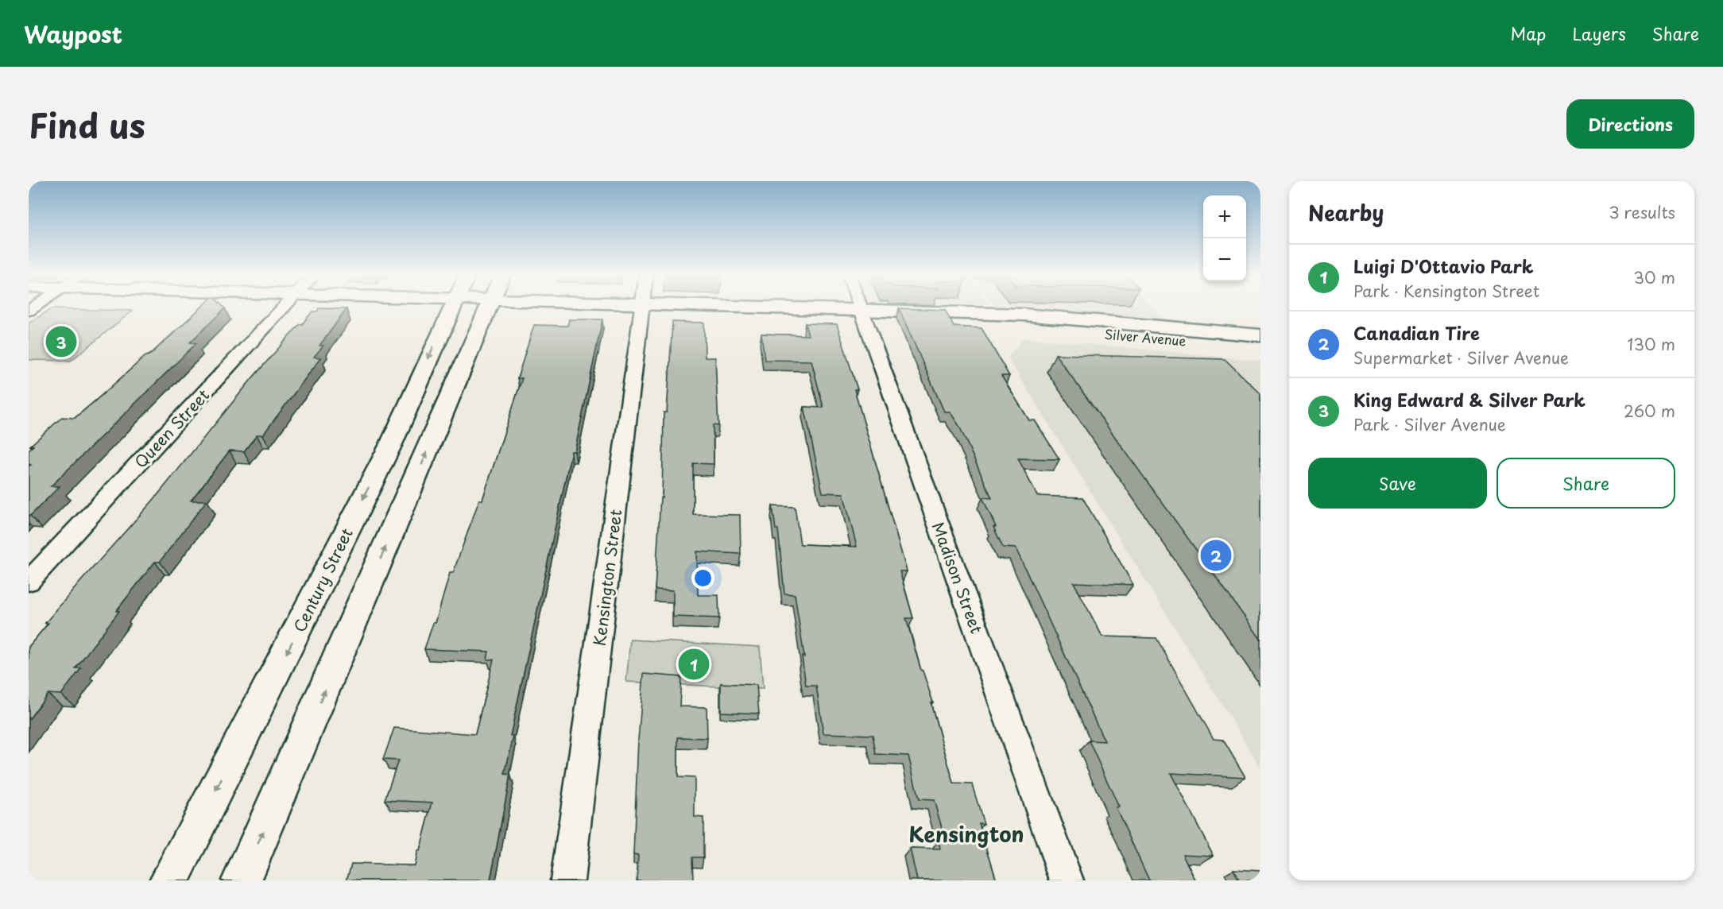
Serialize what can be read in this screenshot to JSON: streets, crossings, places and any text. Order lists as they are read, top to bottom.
{
  "streets": {
    "street": [
      "Silver Avenue",
      "Queen Street",
      "Kensington Street",
      "Madison Street",
      "Century Street"
    ]
  },
  "crossings": [
    ["Silver Avenue", "Kensington Street"],
    ["Silver Avenue", "Madison Street"]
  ],
  "districts": ["Kensington"],
  "page": {
    "header": "Waypost",
    "nav": ["Map", "Layers", "Share"],
    "title": "Find us",
    "buttons": [
      "Directions",
      ["Save", "Share"]
    ],
    "heading": ["Nearby", "3 results"],
    "map_buttons": ["+", "−"],
    "list": [
      {
        "mark": "1",
        "name": "Luigi D'Ottavio Park",
        "note": "Park · Kensington Street",
        "value": "30 m"
      },
      {
        "mark": "2",
        "name": "Canadian Tire",
        "note": "Supermarket · Silver Avenue",
        "value": "130 m"
      },
      {
        "mark": "3",
        "name": "King Edward & Silver Park",
        "note": "Park · Silver Avenue",
        "value": "260 m"
      }
    ],
    "pins": ["3", "2", "1"]
  }
}
